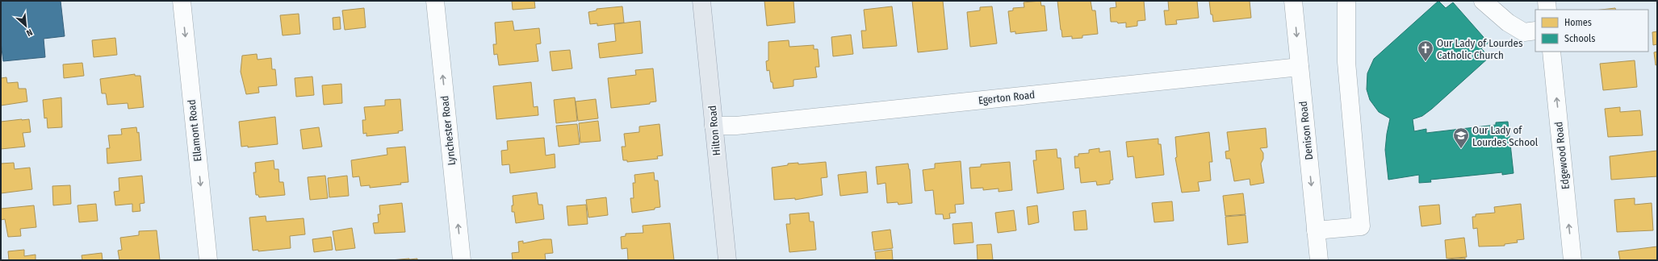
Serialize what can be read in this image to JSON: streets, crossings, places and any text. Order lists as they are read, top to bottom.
{
  "streets": {
    "main road": ["Hilton Road"],
    "street": [
      "Egerton Road",
      "Ellamont Road",
      "Lynchester Road",
      "Denison Road",
      "Edgewood Road"
    ]
  },
  "crossings": [
    ["Egerton Road", "Hilton Road"],
    ["Egerton Road", "Denison Road"]
  ],
  "one_way": [
    "Ellamont Road",
    "Lynchester Road",
    "Denison Road",
    "Edgewood Road"
  ],
  "places": {
    "church": ["Our Lady of Lourdes Catholic Church"],
    "school or university": ["Our Lady of Lourdes School"]
  },
  "legend": ["Homes", "Schools"],
  "north": "bottom right"
}
